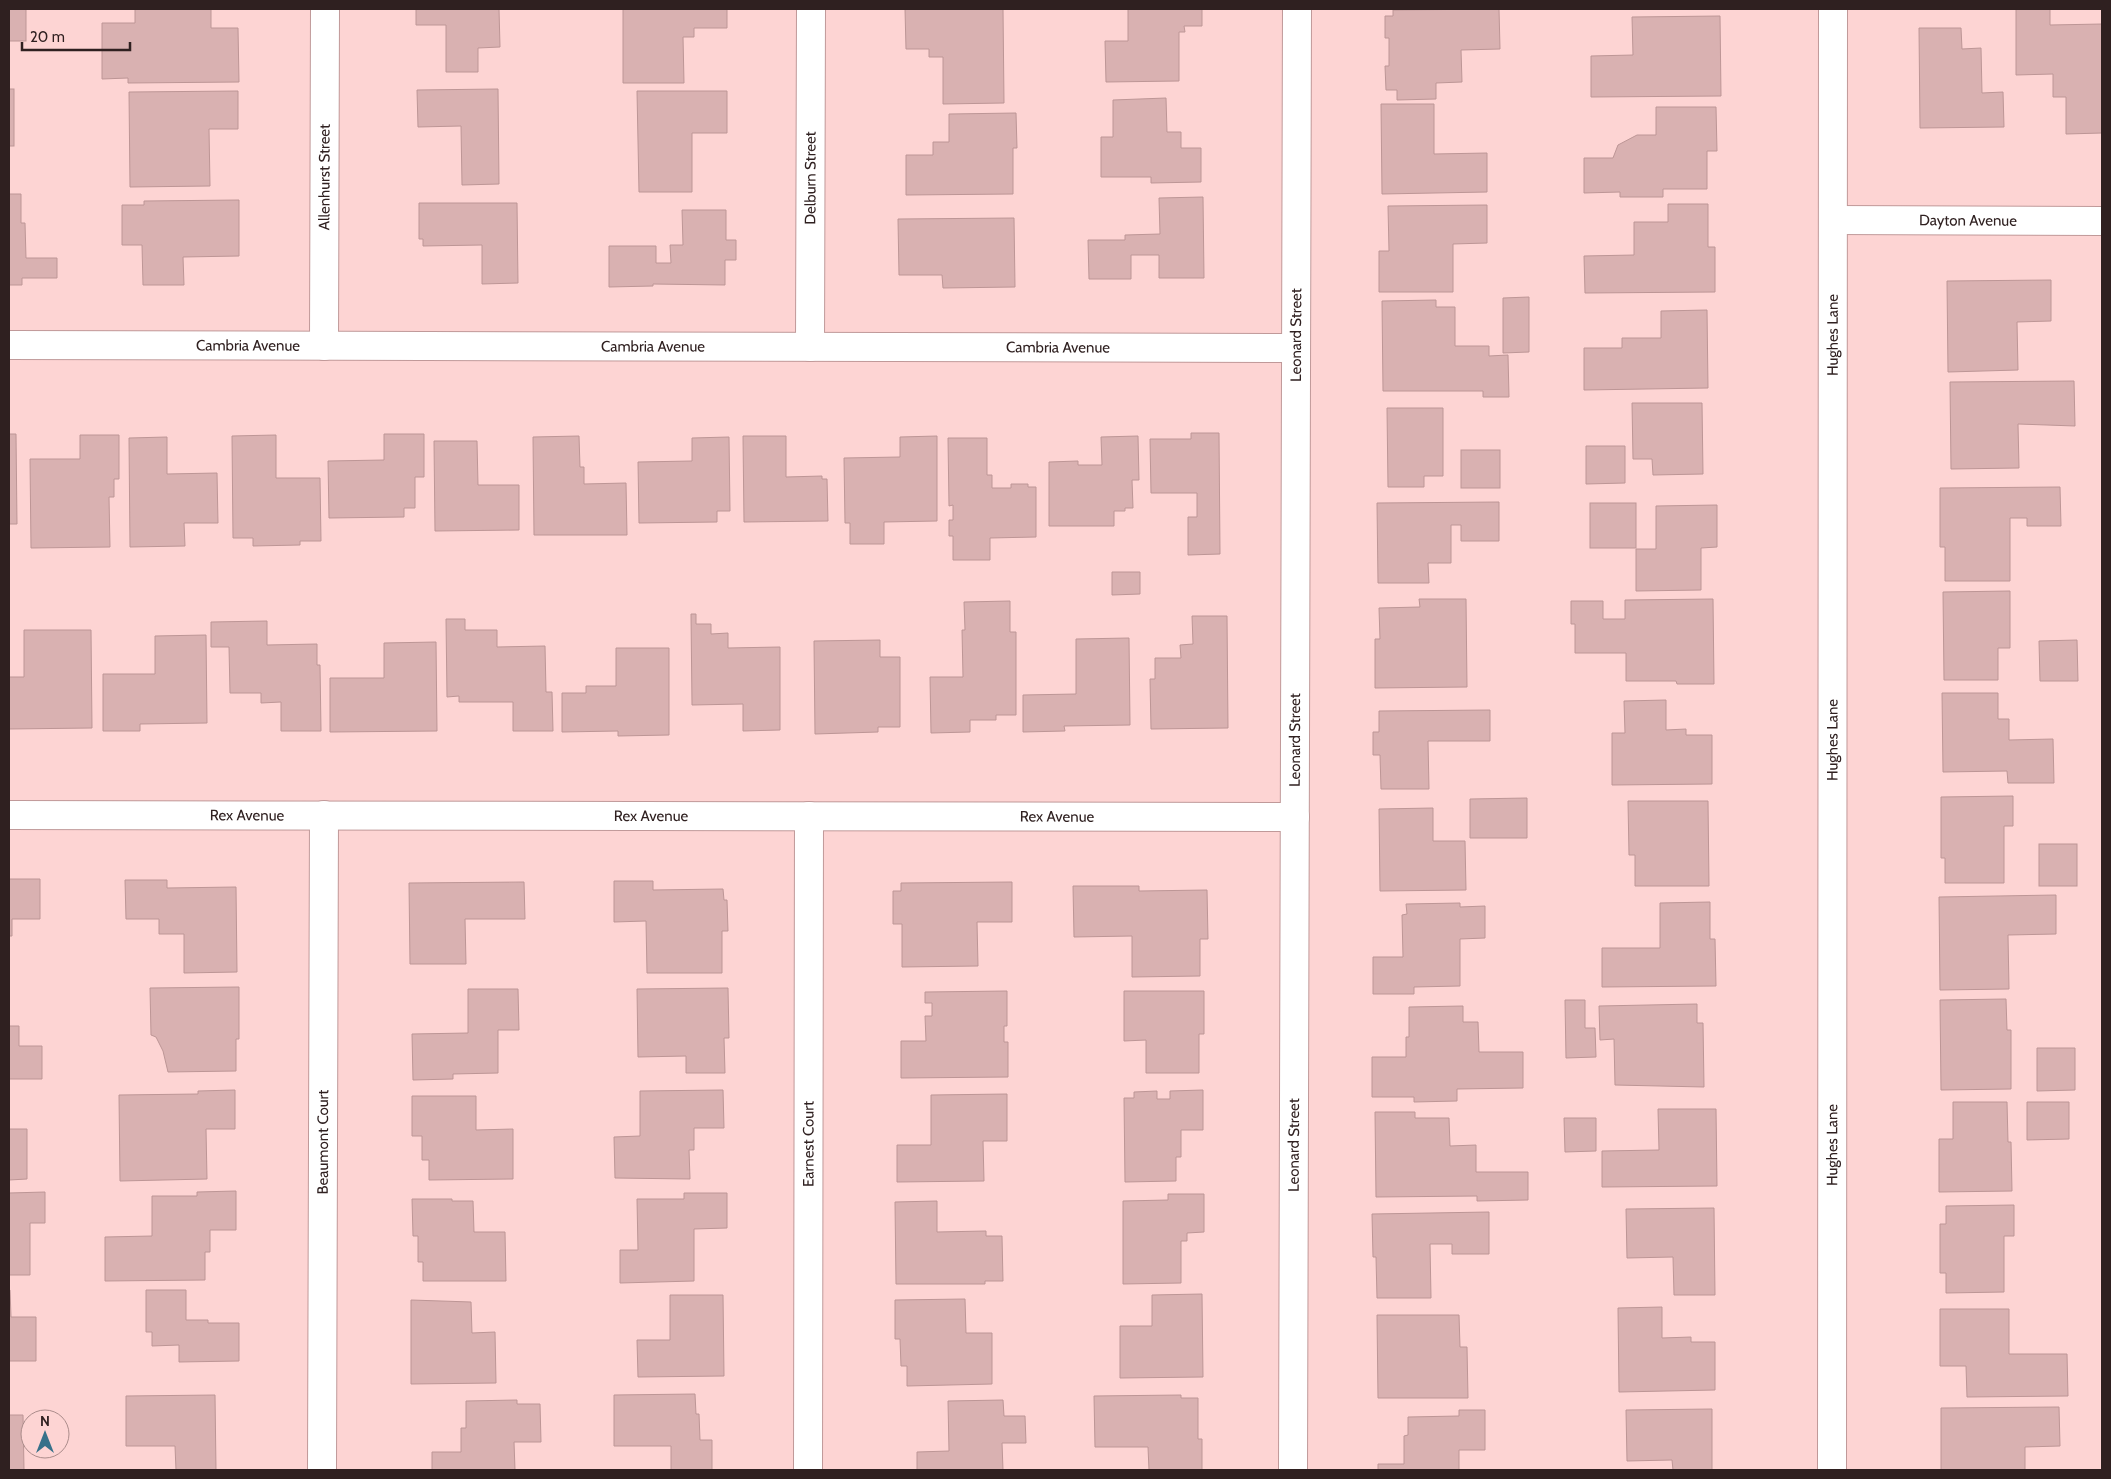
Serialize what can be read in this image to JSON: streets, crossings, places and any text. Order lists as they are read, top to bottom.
{
  "streets": {
    "street": [
      "Allenhurst Street",
      "Delburn Street",
      "Dayton Avenue",
      "Leonard Street",
      "Hughes Lane",
      "Cambria Avenue",
      "Rex Avenue",
      "Beaumont Court",
      "Earnest Court"
    ]
  },
  "crossings": [
    ["Allenhurst Street", "Cambria Avenue"],
    ["Delburn Street", "Cambria Avenue"],
    ["Dayton Avenue", "Hughes Lane"],
    ["Leonard Street", "Cambria Avenue"],
    ["Leonard Street", "Rex Avenue"],
    ["Rex Avenue", "Beaumont Court"],
    ["Rex Avenue", "Earnest Court"]
  ],
  "scale_bar": "20 m",
  "north": "top"
}
